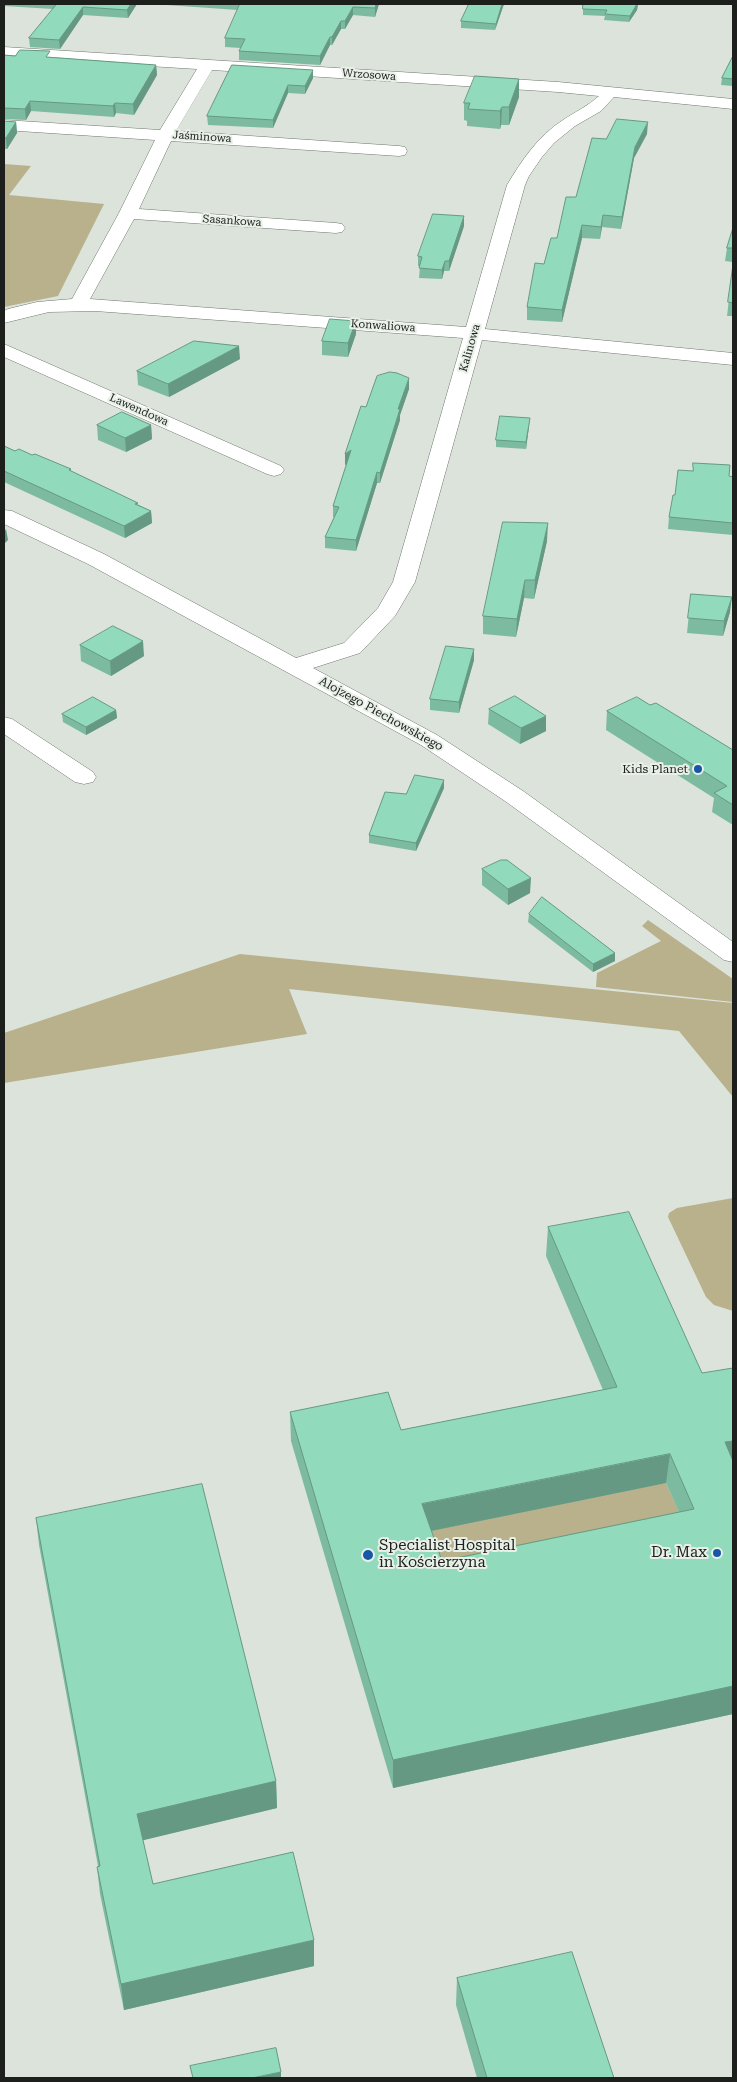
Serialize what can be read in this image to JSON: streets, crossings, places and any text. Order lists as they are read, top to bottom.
{
  "streets": {
    "street": [
      "Wrzosowa",
      "Jaśminowa",
      "Sasankowa",
      "Konwaliowa",
      "Kalinowa",
      "Lawendowa",
      "Alojzego Piechowskiego"
    ]
  },
  "crossings": [
    ["Wrzosowa", "Kalinowa"],
    ["Konwaliowa", "Kalinowa"],
    ["Kalinowa", "Alojzego Piechowskiego"]
  ],
  "places": ["Kids Planet", "Dr. Max", "Specialist Hospital in Kościerzyna"]
}
